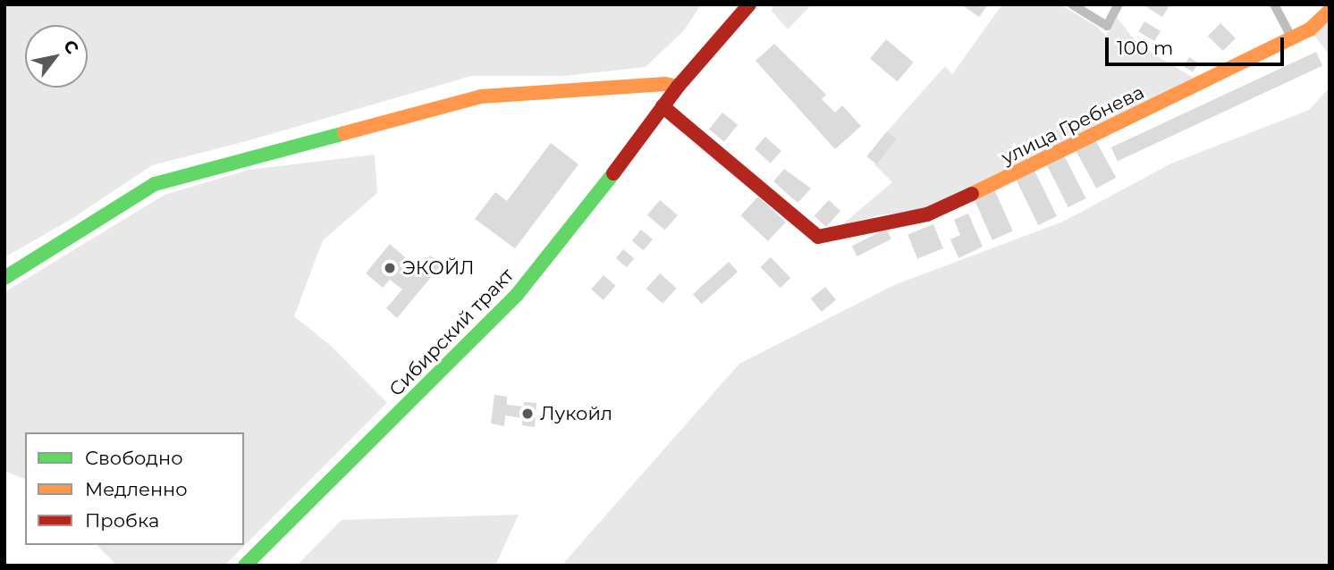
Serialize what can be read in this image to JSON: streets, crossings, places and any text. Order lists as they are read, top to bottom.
{
  "streets": {
    "street": ["улица Гребнева", "Сибирский тракт"]
  },
  "crossings": [
    ["улица Гребнева", "Сибирский тракт"]
  ],
  "places": ["ЭКОЙЛ", "Лукойл"],
  "legend": ["Свободно", "Медленно", "Пробка"],
  "scale_bar": "100 m",
  "north": "top right"
}
